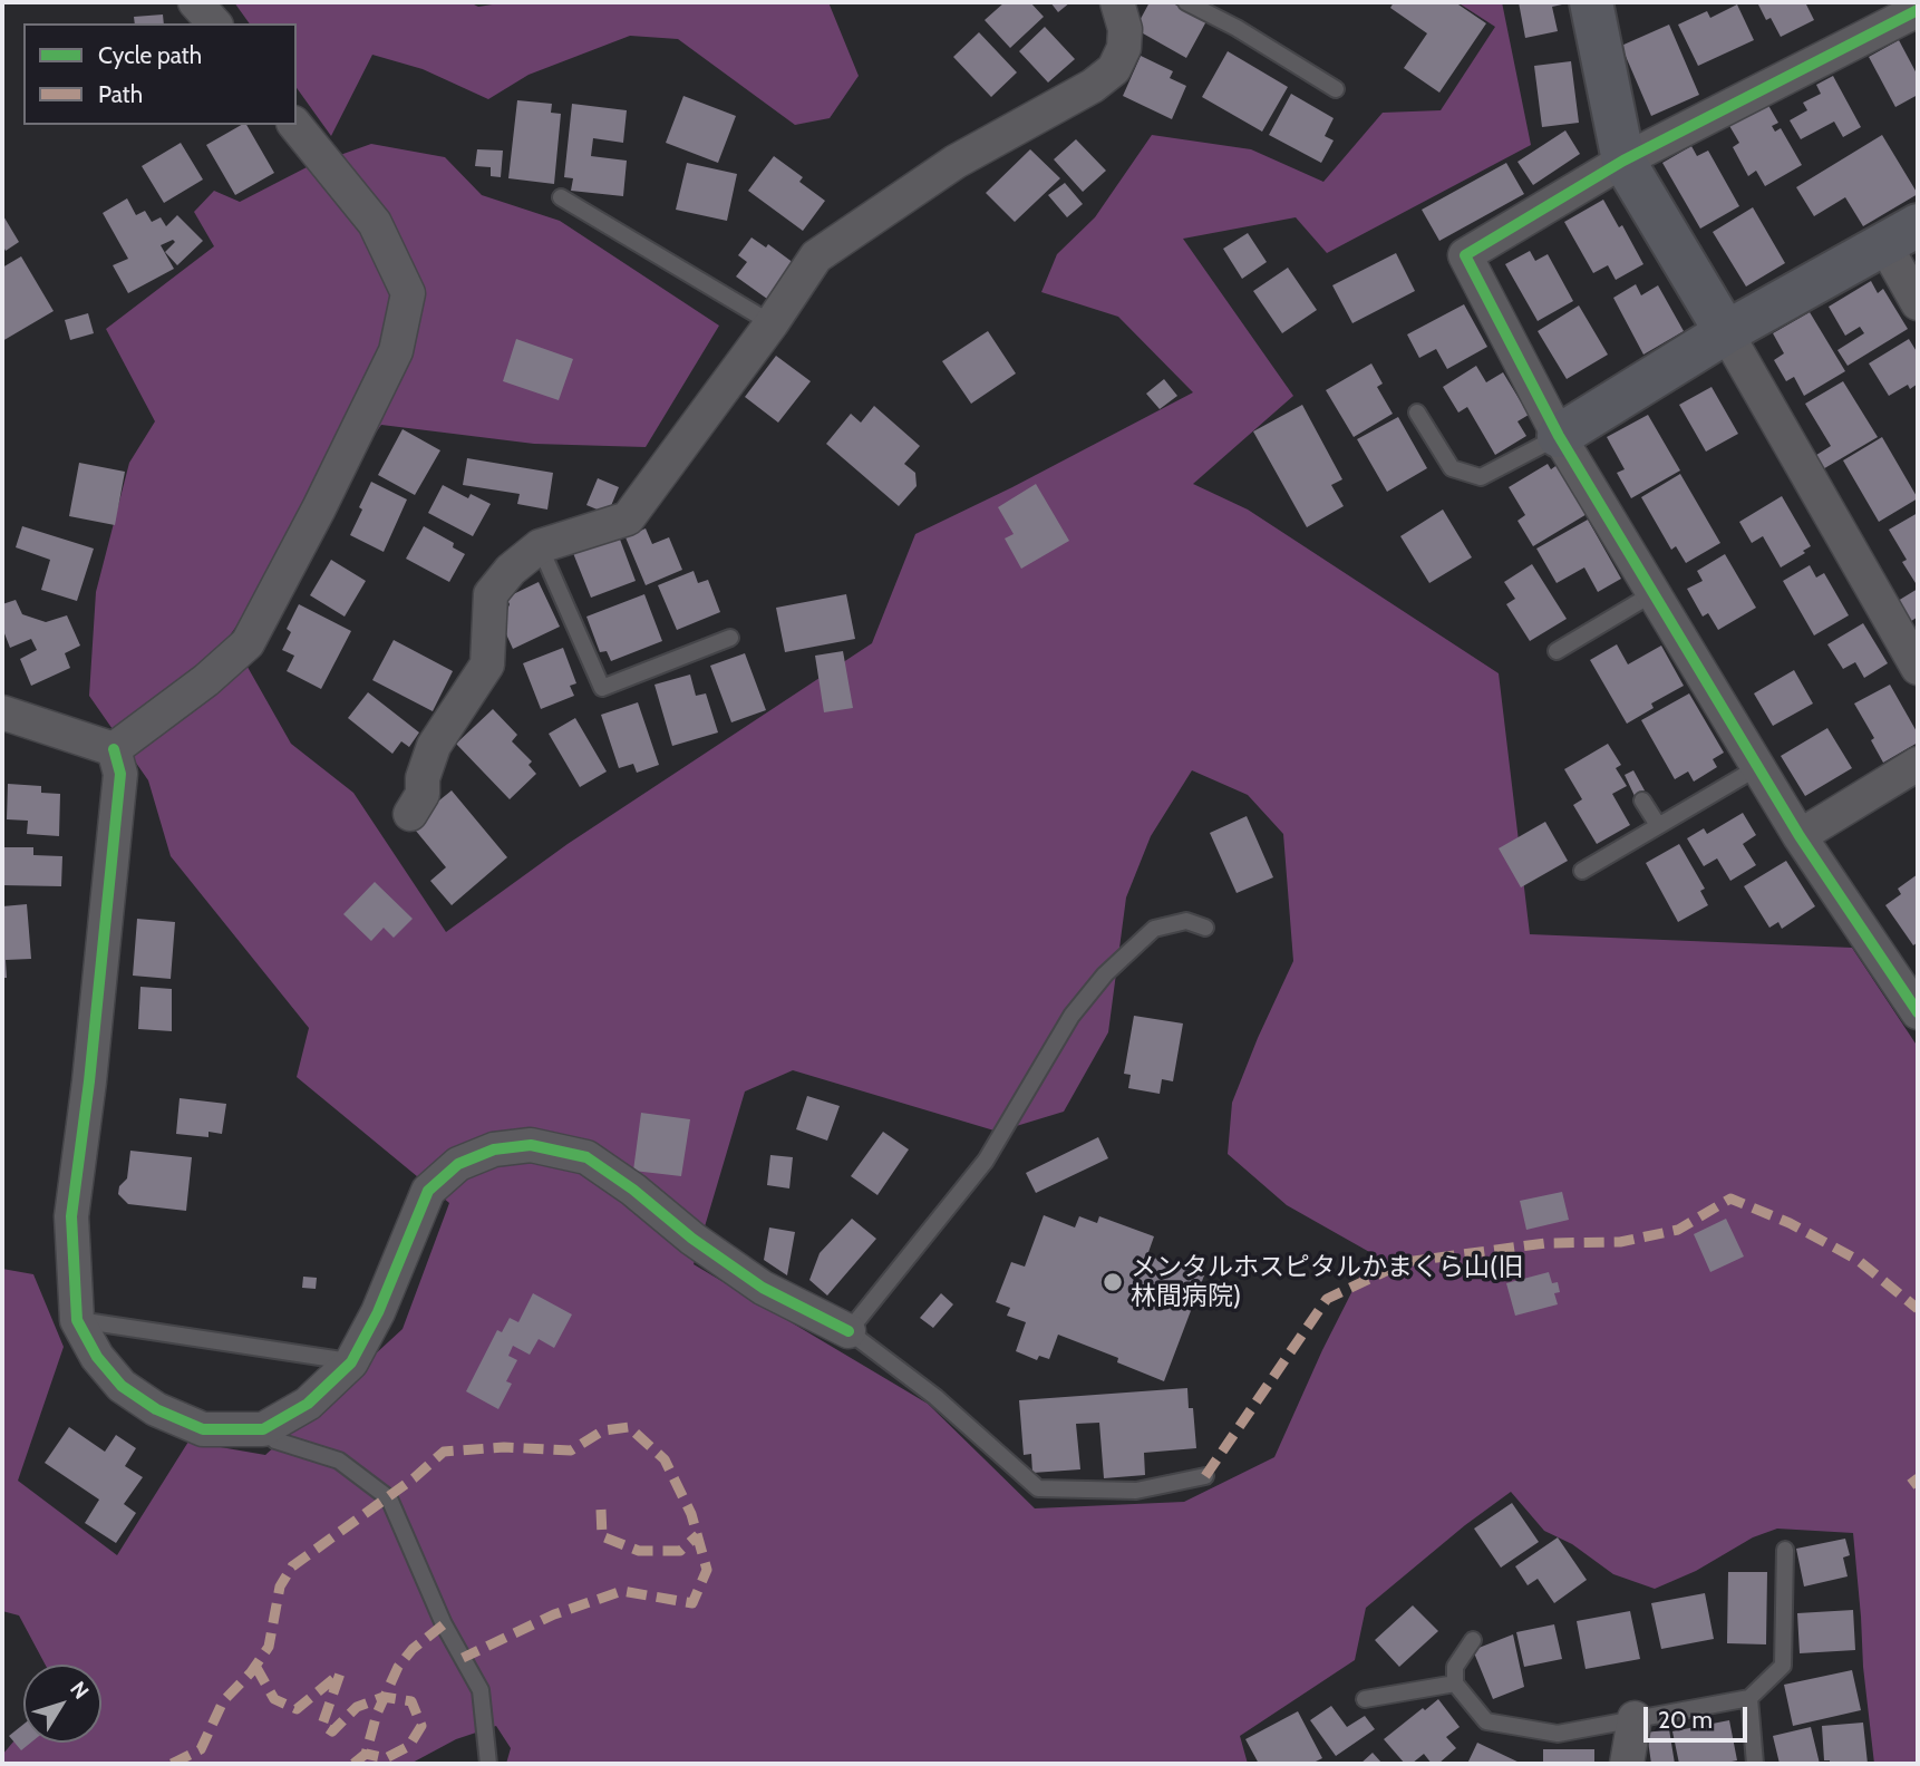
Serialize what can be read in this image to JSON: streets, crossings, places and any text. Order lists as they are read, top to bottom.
{
  "places": ["メンタルホスピタルかまくら山(旧 林間病院)"],
  "legend": ["Cycle path", "Path"],
  "scale_bar": "20 m",
  "north": "top right"
}
